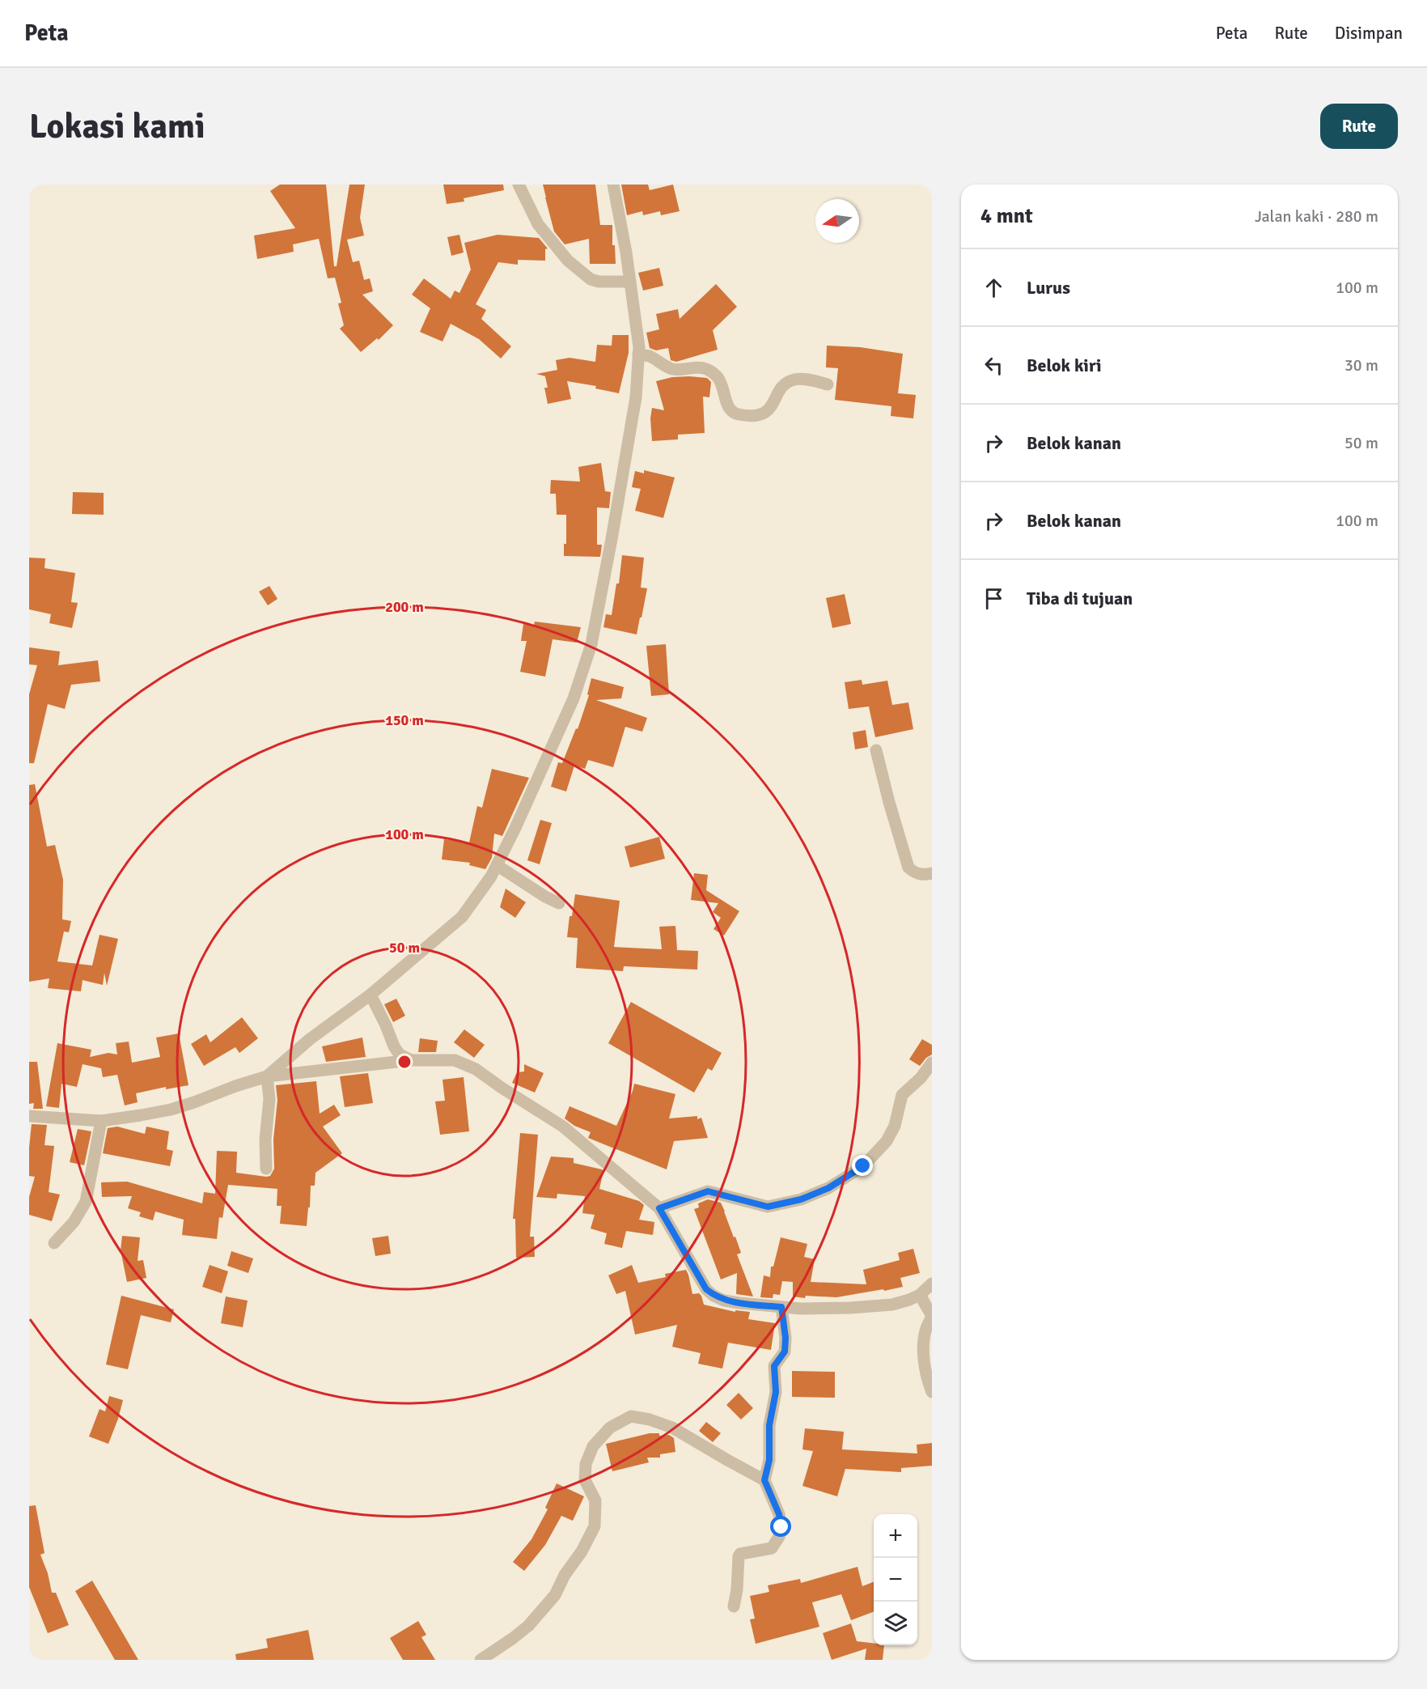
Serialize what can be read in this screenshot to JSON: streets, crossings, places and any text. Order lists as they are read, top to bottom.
{
  "north": "left",
  "page": {
    "header": "Peta",
    "nav": ["Peta", "Rute", "Disimpan"],
    "buttons": "Rute",
    "title": "Lokasi kami",
    "heading": ["4 mnt", "Jalan kaki · 280 m"],
    "list": [
      ["Lurus", "100 m"],
      ["Belok kiri", "30 m"],
      ["Belok kanan", "50 m"],
      ["Belok kanan", "100 m"],
      "Tiba di tujuan"
    ],
    "map_buttons": ["+", "−"]
  },
  "rings": [
    "200 m",
    "150 m",
    "100 m",
    "50 m"
  ]
}
